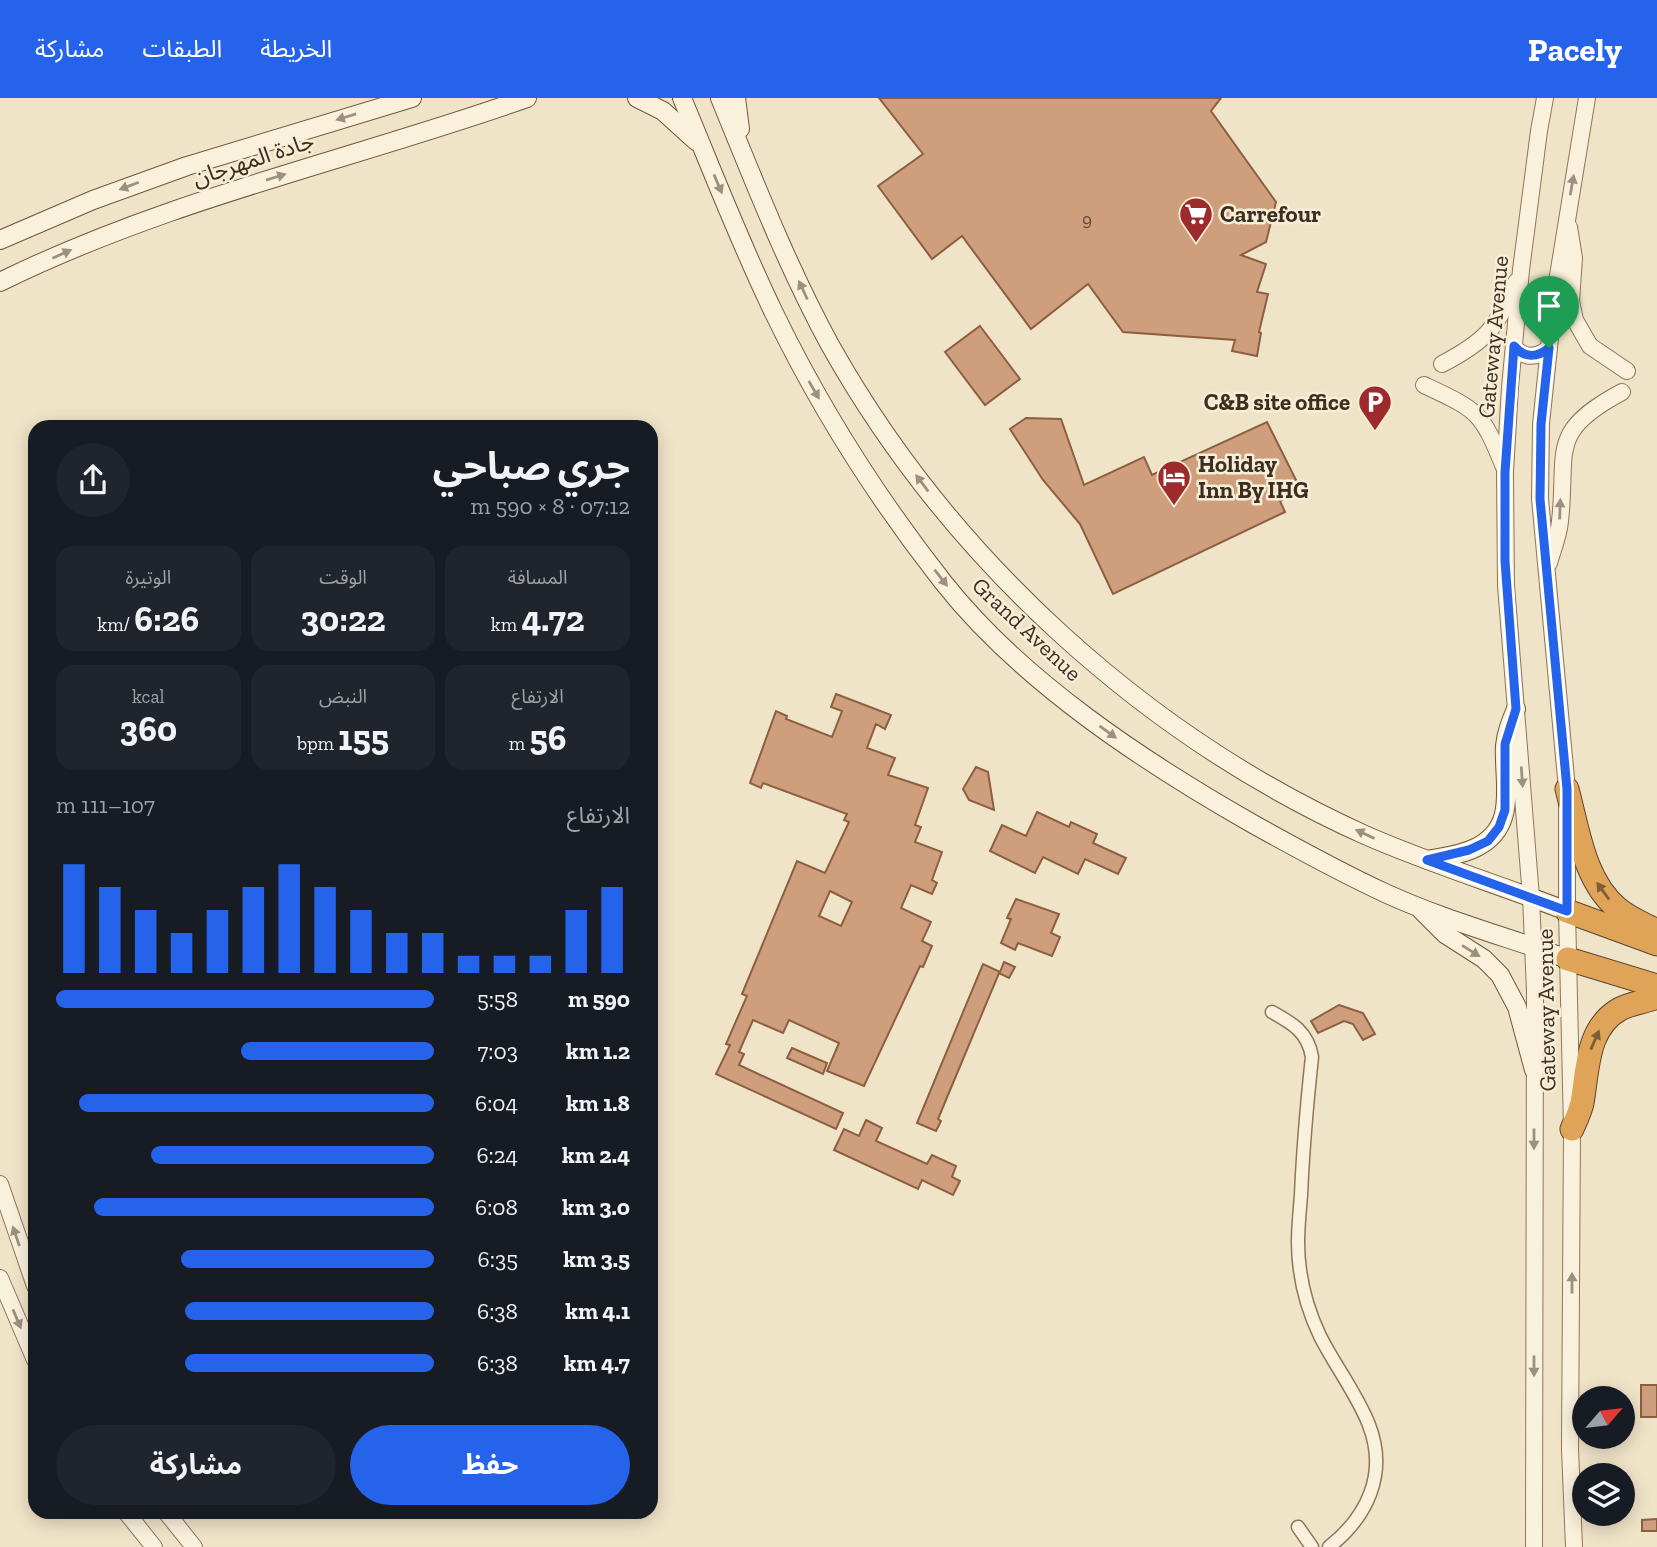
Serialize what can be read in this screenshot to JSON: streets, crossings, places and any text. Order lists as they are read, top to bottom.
{
  "streets": {
    "main road": ["جادة المهرجان", "Grand Avenue"],
    "street": ["Gateway Avenue"]
  },
  "crossings": [
    ["Gateway Avenue", "Grand Avenue"]
  ],
  "places": {
    "supermarket": ["Carrefour"],
    "parking": ["C&B site office"],
    "hotel": ["Holiday Inn By IHG"]
  },
  "house_numbers": ["9"],
  "north": "top right",
  "page": {
    "header": "Pacely",
    "nav": ["الخريطة", "الطبقات", "مشاركة"],
    "heading": ["جري صباحي", "07:12 · 8 × 590 m"],
    "stats": [
      ["المسافة", "4.72 km"],
      ["الوقت", "30:22"],
      ["الوتيرة", "6:26 /km"],
      ["الارتفاع", "56 m"],
      ["النبض", "155 bpm"],
      ["kcal", "360"]
    ],
    "chart": ["الارتفاع", "107–111 m"],
    "list": [
      {
        "name": "590 m",
        "note": "5:58"
      },
      {
        "name": "1.2 km",
        "note": "7:03"
      },
      {
        "name": "1.8 km",
        "note": "6:04"
      },
      {
        "name": "2.4 km",
        "note": "6:24"
      },
      {
        "name": "3.0 km",
        "note": "6:08"
      },
      {
        "name": "3.5 km",
        "note": "6:35"
      },
      {
        "name": "4.1 km",
        "note": "6:38"
      },
      {
        "name": "4.7 km",
        "note": "6:38"
      }
    ],
    "buttons": ["حفظ", "مشاركة"]
  }
}
